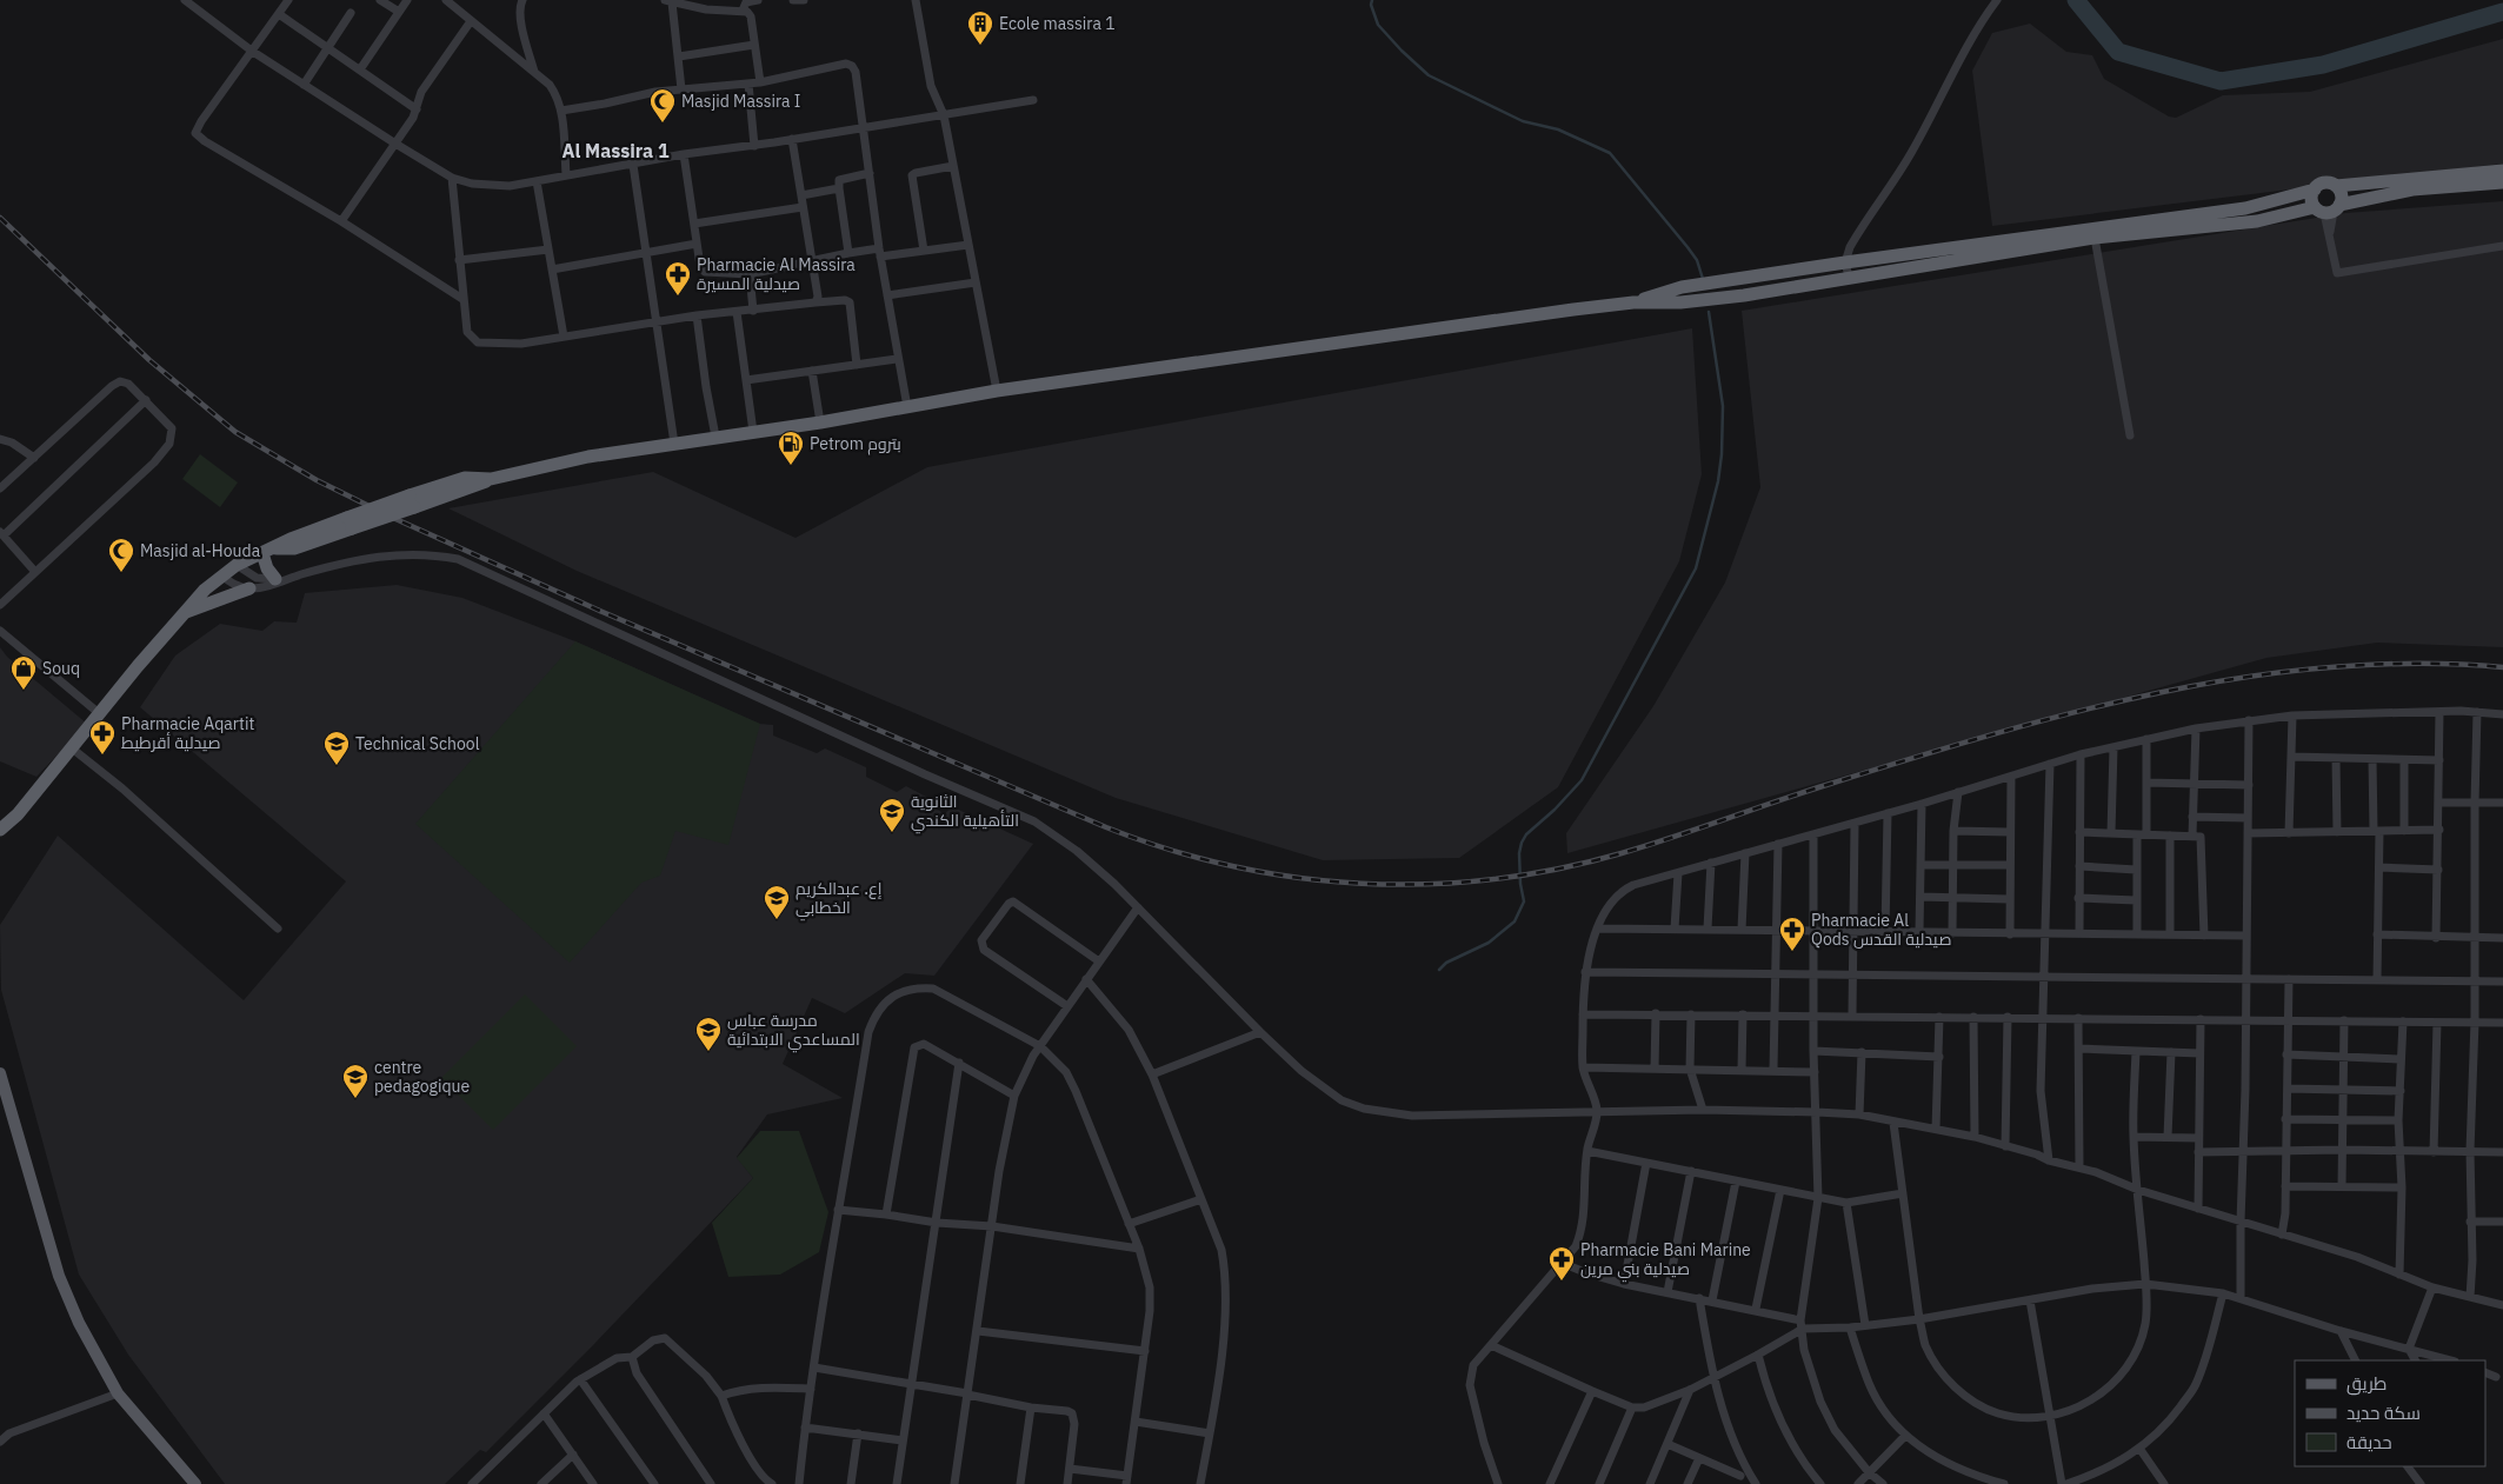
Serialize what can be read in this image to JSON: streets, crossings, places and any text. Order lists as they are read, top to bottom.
{
  "districts": ["Al Massira 1"],
  "places": {
    "building": ["Ecole massira 1"],
    "mosque": ["Masjid Massira I", "Masjid al-Houda"],
    "pharmacy": [
      "Pharmacie Al Massira صيدلية المسيرة",
      "Pharmacie Aqartit صيدلية أقرطيط",
      "Pharmacie Al Qods صيدلية القدس",
      "Pharmacie Bani Marine صيدلية بني مرين"
    ],
    "fuel station": ["Petrom بتروم"],
    "shop": ["Souq"],
    "school or university": [
      "Technical School",
      "الثانوية التأهيلية الكندي",
      "إع. عبدالكريم الخطابي",
      "مدرسة عباس المساعدي الابتدائية",
      "centre pedagogique"
    ]
  },
  "legend": ["طريق", "سكة حديد", "حديقة"]
}
